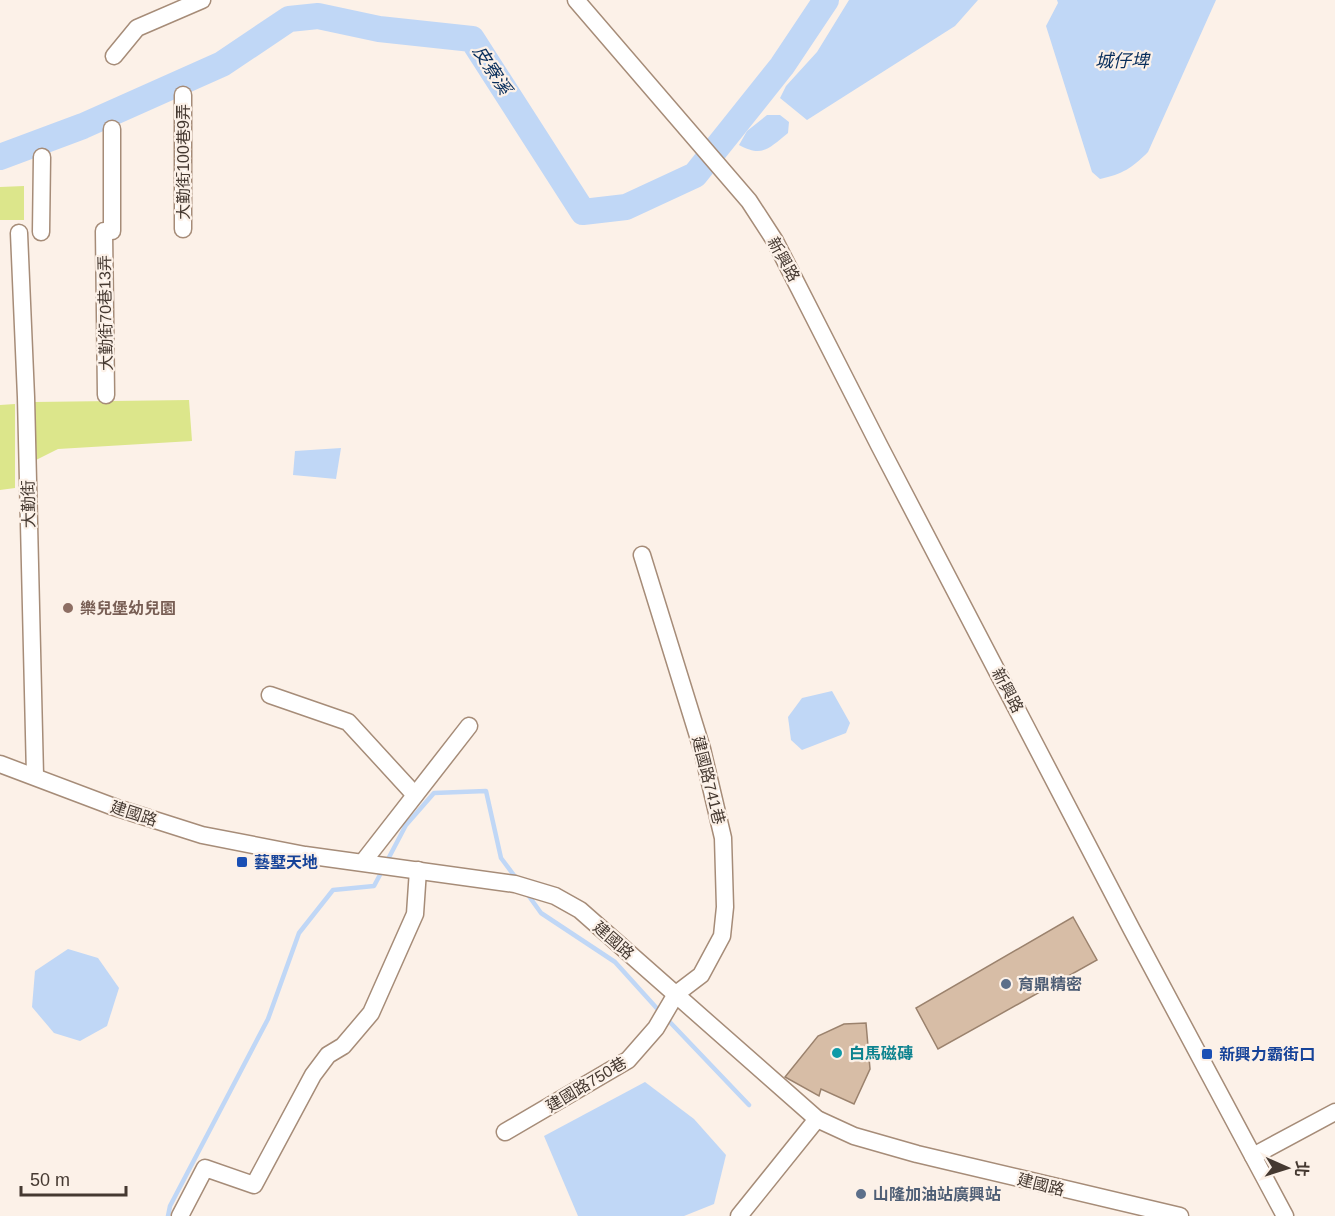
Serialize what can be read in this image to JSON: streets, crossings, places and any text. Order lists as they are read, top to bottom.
{
  "streets": {
    "street": [
      "大勤街100巷9弄",
      "新興路",
      "大勤街70巷13弄",
      "大勤街",
      "建國路741巷",
      "建國路",
      "建國路750巷"
    ]
  },
  "crossings": [
    ["大勤街", "建國路"],
    ["建國路741巷", "建國路"],
    ["建國路741巷", "建國路750巷"],
    ["建國路", "建國路750巷"]
  ],
  "water": ["城仔埤", "皮寮溪"],
  "places": {
    "other": [
      "樂兒堡幼兒園",
      "育鼎精密",
      "白馬磁磚",
      "山隆加油站廣興站"
    ],
    "transit": ["藝墅天地", "新興力霸街口"]
  },
  "scale_bar": "50 m",
  "north": "right"
}
